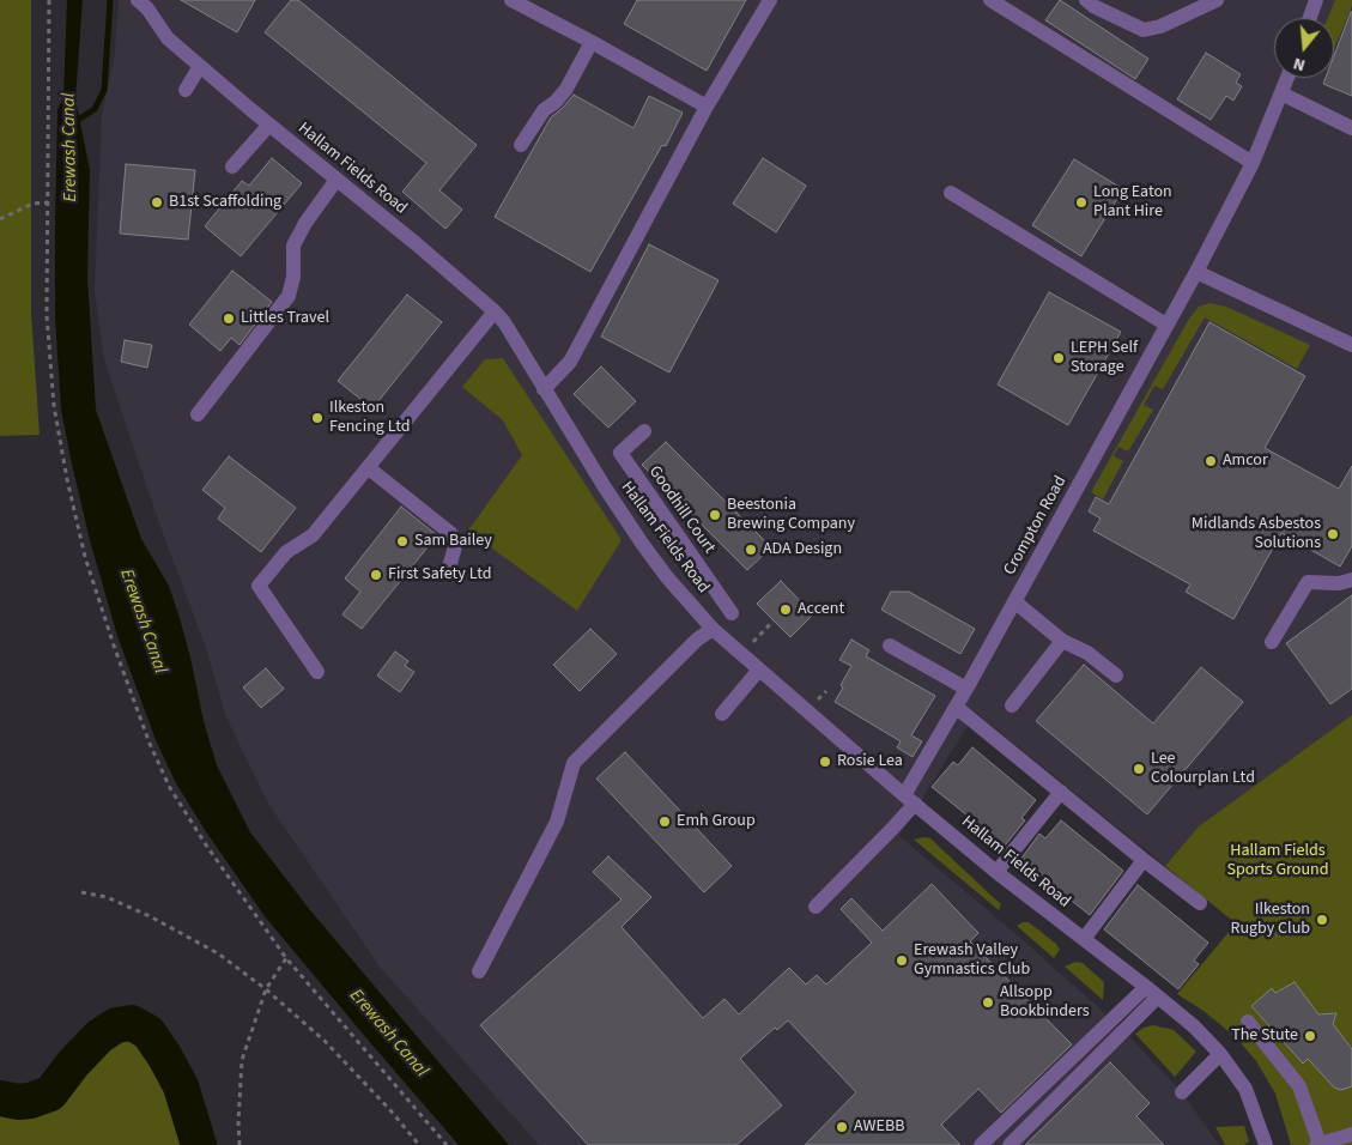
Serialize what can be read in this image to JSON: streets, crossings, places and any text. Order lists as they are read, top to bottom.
{
  "streets": {
    "street": ["Hallam Fields Road", "Goodhill Court", "Crompton Road"]
  },
  "crossings": [
    ["Hallam Fields Road", "Crompton Road"]
  ],
  "water": ["Erewash Canal"],
  "parks": ["Hallam Fields Sports Ground"],
  "places": [
    "B1st Scaffolding",
    "Long Eaton Plant Hire",
    "Littles Travel",
    "LEPH Self Storage",
    "Ilkeston Fencing Ltd",
    "Amcor",
    "Beestonia Brewing Company",
    "Midlands Asbestos Solutions",
    "Sam Bailey",
    "ADA Design",
    "First Safety Ltd",
    "Accent",
    "Rosie Lea",
    "Lee Colourplan Ltd",
    "Emh Group",
    "Ilkeston Rugby Club",
    "Erewash Valley Gymnastics Club",
    "Allsopp Bookbinders",
    "The Stute",
    "AWEBB"
  ],
  "north": "bottom"
}
